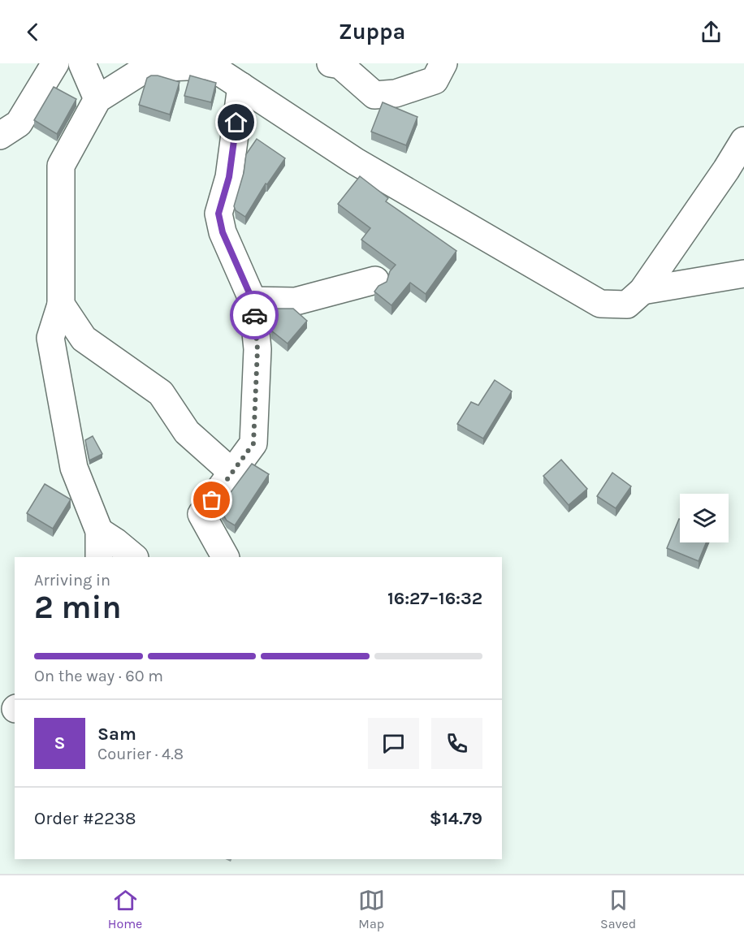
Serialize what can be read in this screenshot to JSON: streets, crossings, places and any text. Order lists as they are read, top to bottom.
{
  "page": {
    "header": "Zuppa",
    "heading": ["2 min", "Arriving in", "16:27–16:32"],
    "panel": [
      "Sam",
      "Courier · 4.8",
      "Order #2238",
      "$14.79"
    ],
    "bar": "On the way · 60 m",
    "round": "S",
    "tabs": ["Home", "Map", "Saved"]
  }
}
